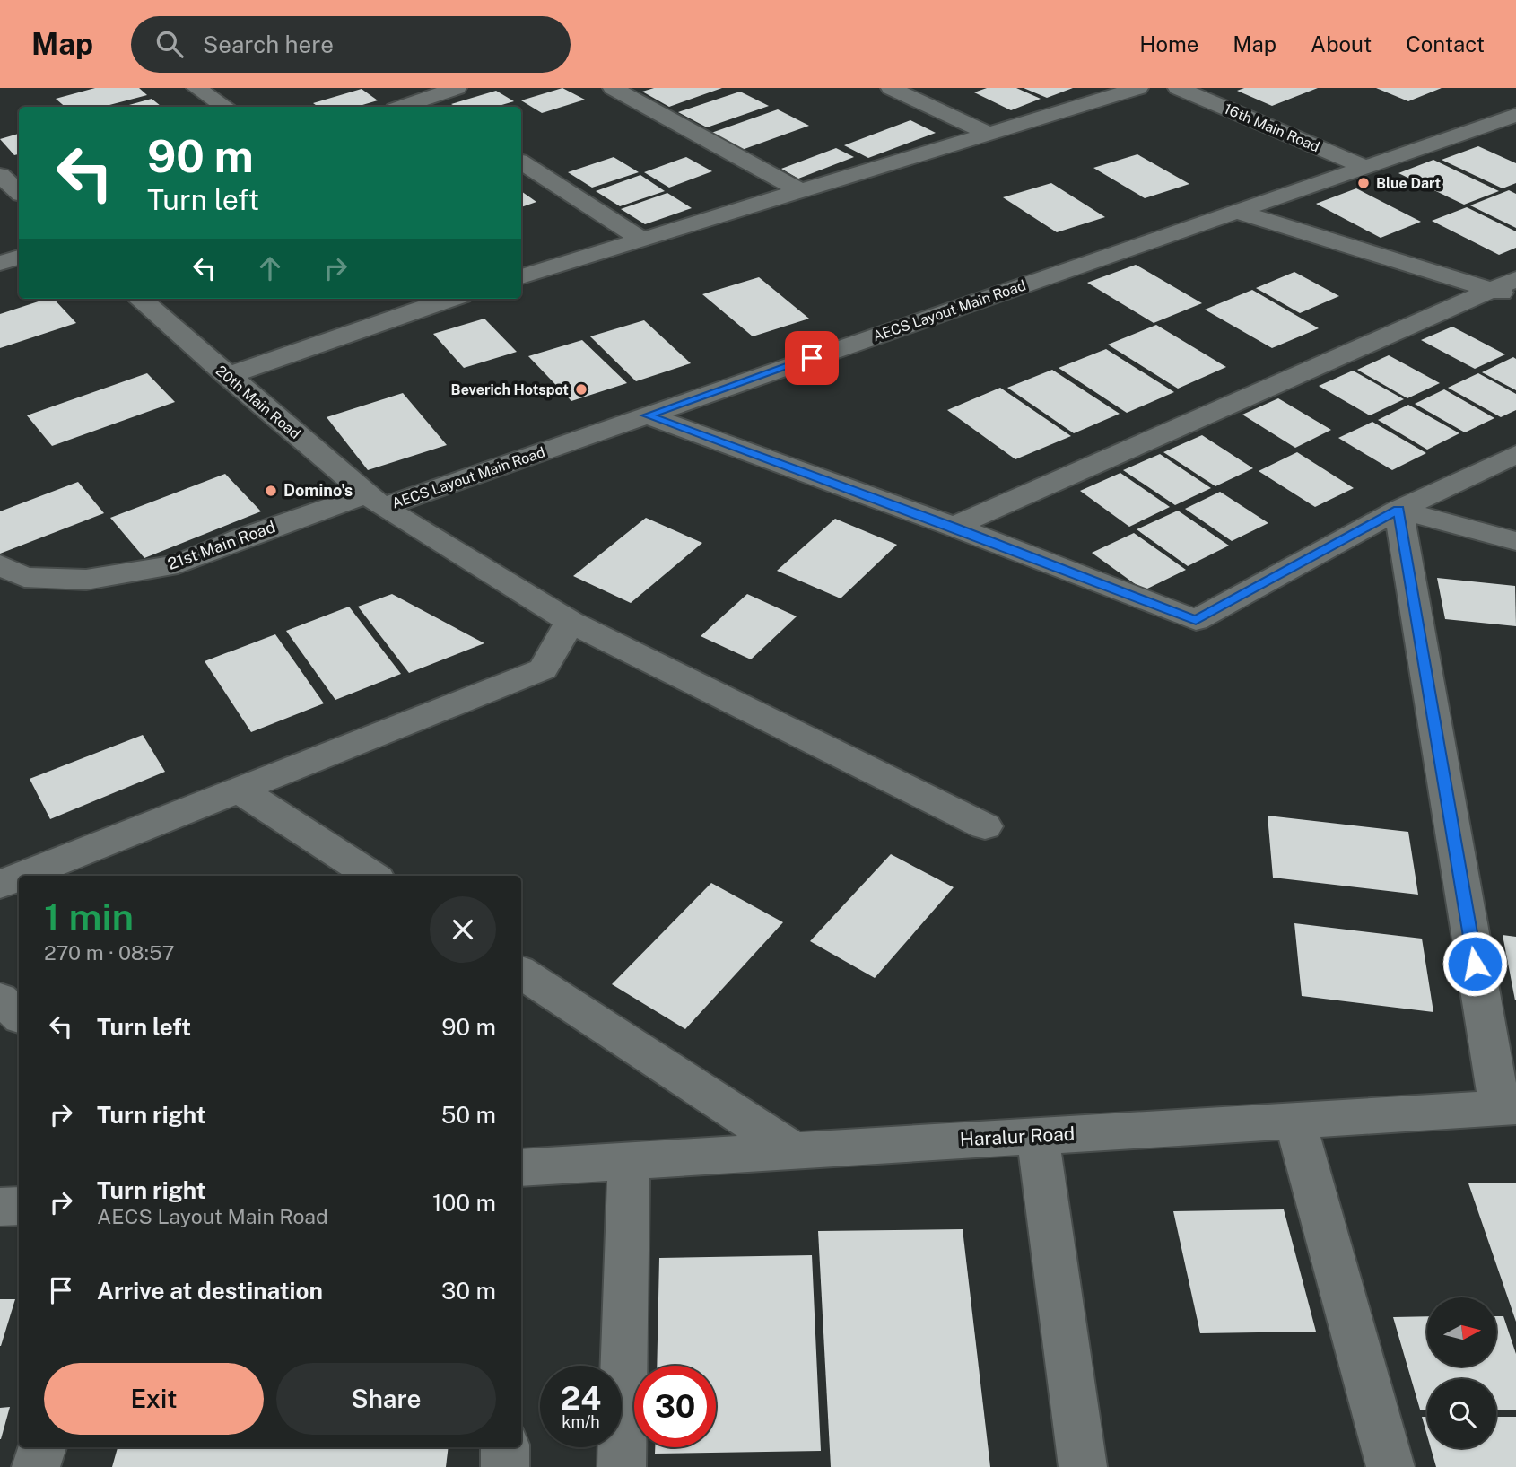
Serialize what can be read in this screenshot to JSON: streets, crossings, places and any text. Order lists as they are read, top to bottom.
{
  "streets": {
    "street": [
      "16th Main Road",
      "AECS Layout Main Road",
      "20th Main Road",
      "21st Main Road",
      "Haralur Road"
    ]
  },
  "crossings": [
    ["16th Main Road", "AECS Layout Main Road"],
    ["AECS Layout Main Road", "20th Main Road"],
    ["AECS Layout Main Road", "21st Main Road"],
    ["20th Main Road", "21st Main Road"]
  ],
  "places": ["Blue Dart", "Beverich Hotspot", "Domino's"],
  "north": "right",
  "page": {
    "header": "Map",
    "search": "Search here",
    "nav": [
      "Home",
      "Map",
      "About",
      "Contact"
    ],
    "turn": ["90 m", "Turn left"],
    "heading": ["1 min", "270 m · 08:57"],
    "list": [
      {
        "name": "Turn left",
        "value": "90 m"
      },
      {
        "name": "Turn right",
        "value": "50 m"
      },
      {
        "name": "Turn right",
        "note": "AECS Layout Main Road",
        "value": "100 m"
      },
      {
        "name": "Arrive at destination",
        "value": "30 m"
      }
    ],
    "buttons": ["Exit", "Share"],
    "speed": "24 km/h",
    "limit": "30"
  }
}
